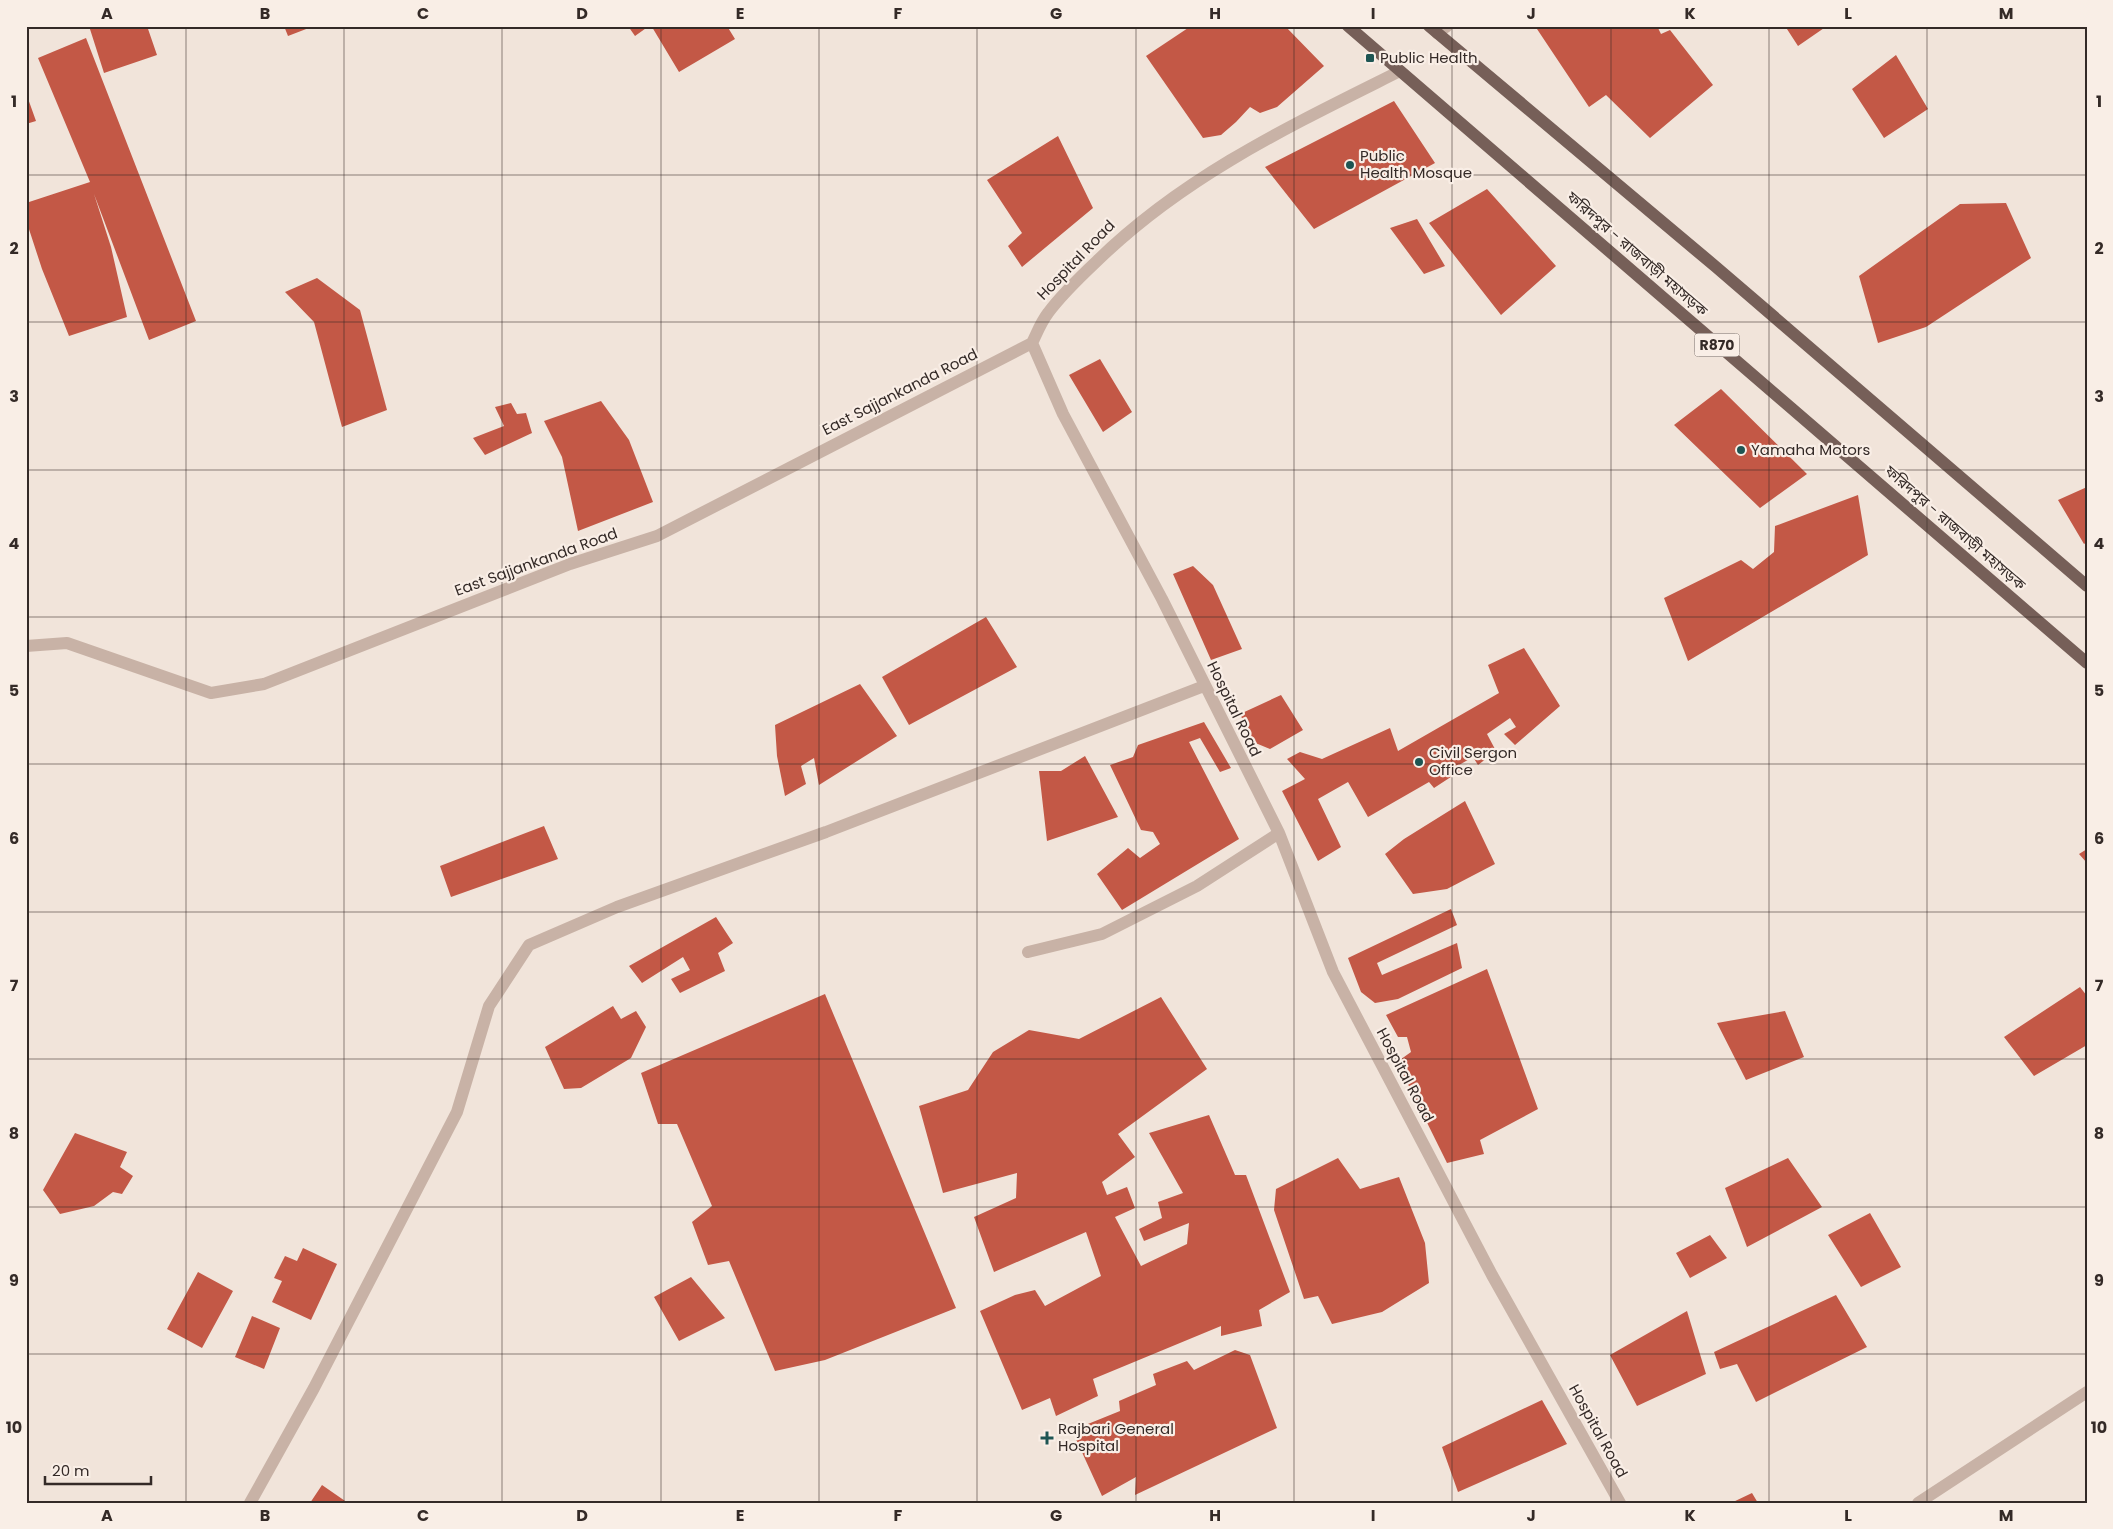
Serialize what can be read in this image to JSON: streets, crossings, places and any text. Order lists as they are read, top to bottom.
{
  "streets": {
    "main road": ["ফরিদপুর - রাজবাড়ী মহাসড়ক", "R870"],
    "street": ["Hospital Road", "East Sajjankanda Road"]
  },
  "crossings": [
    ["ফরিদপুর - রাজবাড়ী মহাসড়ক", "Hospital Road"],
    ["Hospital Road", "East Sajjankanda Road"]
  ],
  "places": {
    "transit": ["Public Health"],
    "other": ["Public Health Mosque", "Yamaha Motors", "Civil Sergon Office"],
    "health": ["Rajbari General Hospital"]
  },
  "scale_bar": "20 m",
  "grid": {
    "columns": [
      "A",
      "B",
      "C",
      "D",
      "E",
      "F",
      "G",
      "H",
      "I",
      "J",
      "K",
      "L",
      "M"
    ],
    "rows": [
      "1",
      "2",
      "3",
      "4",
      "5",
      "6",
      "7",
      "8",
      "9",
      "10"
    ]
  }
}
